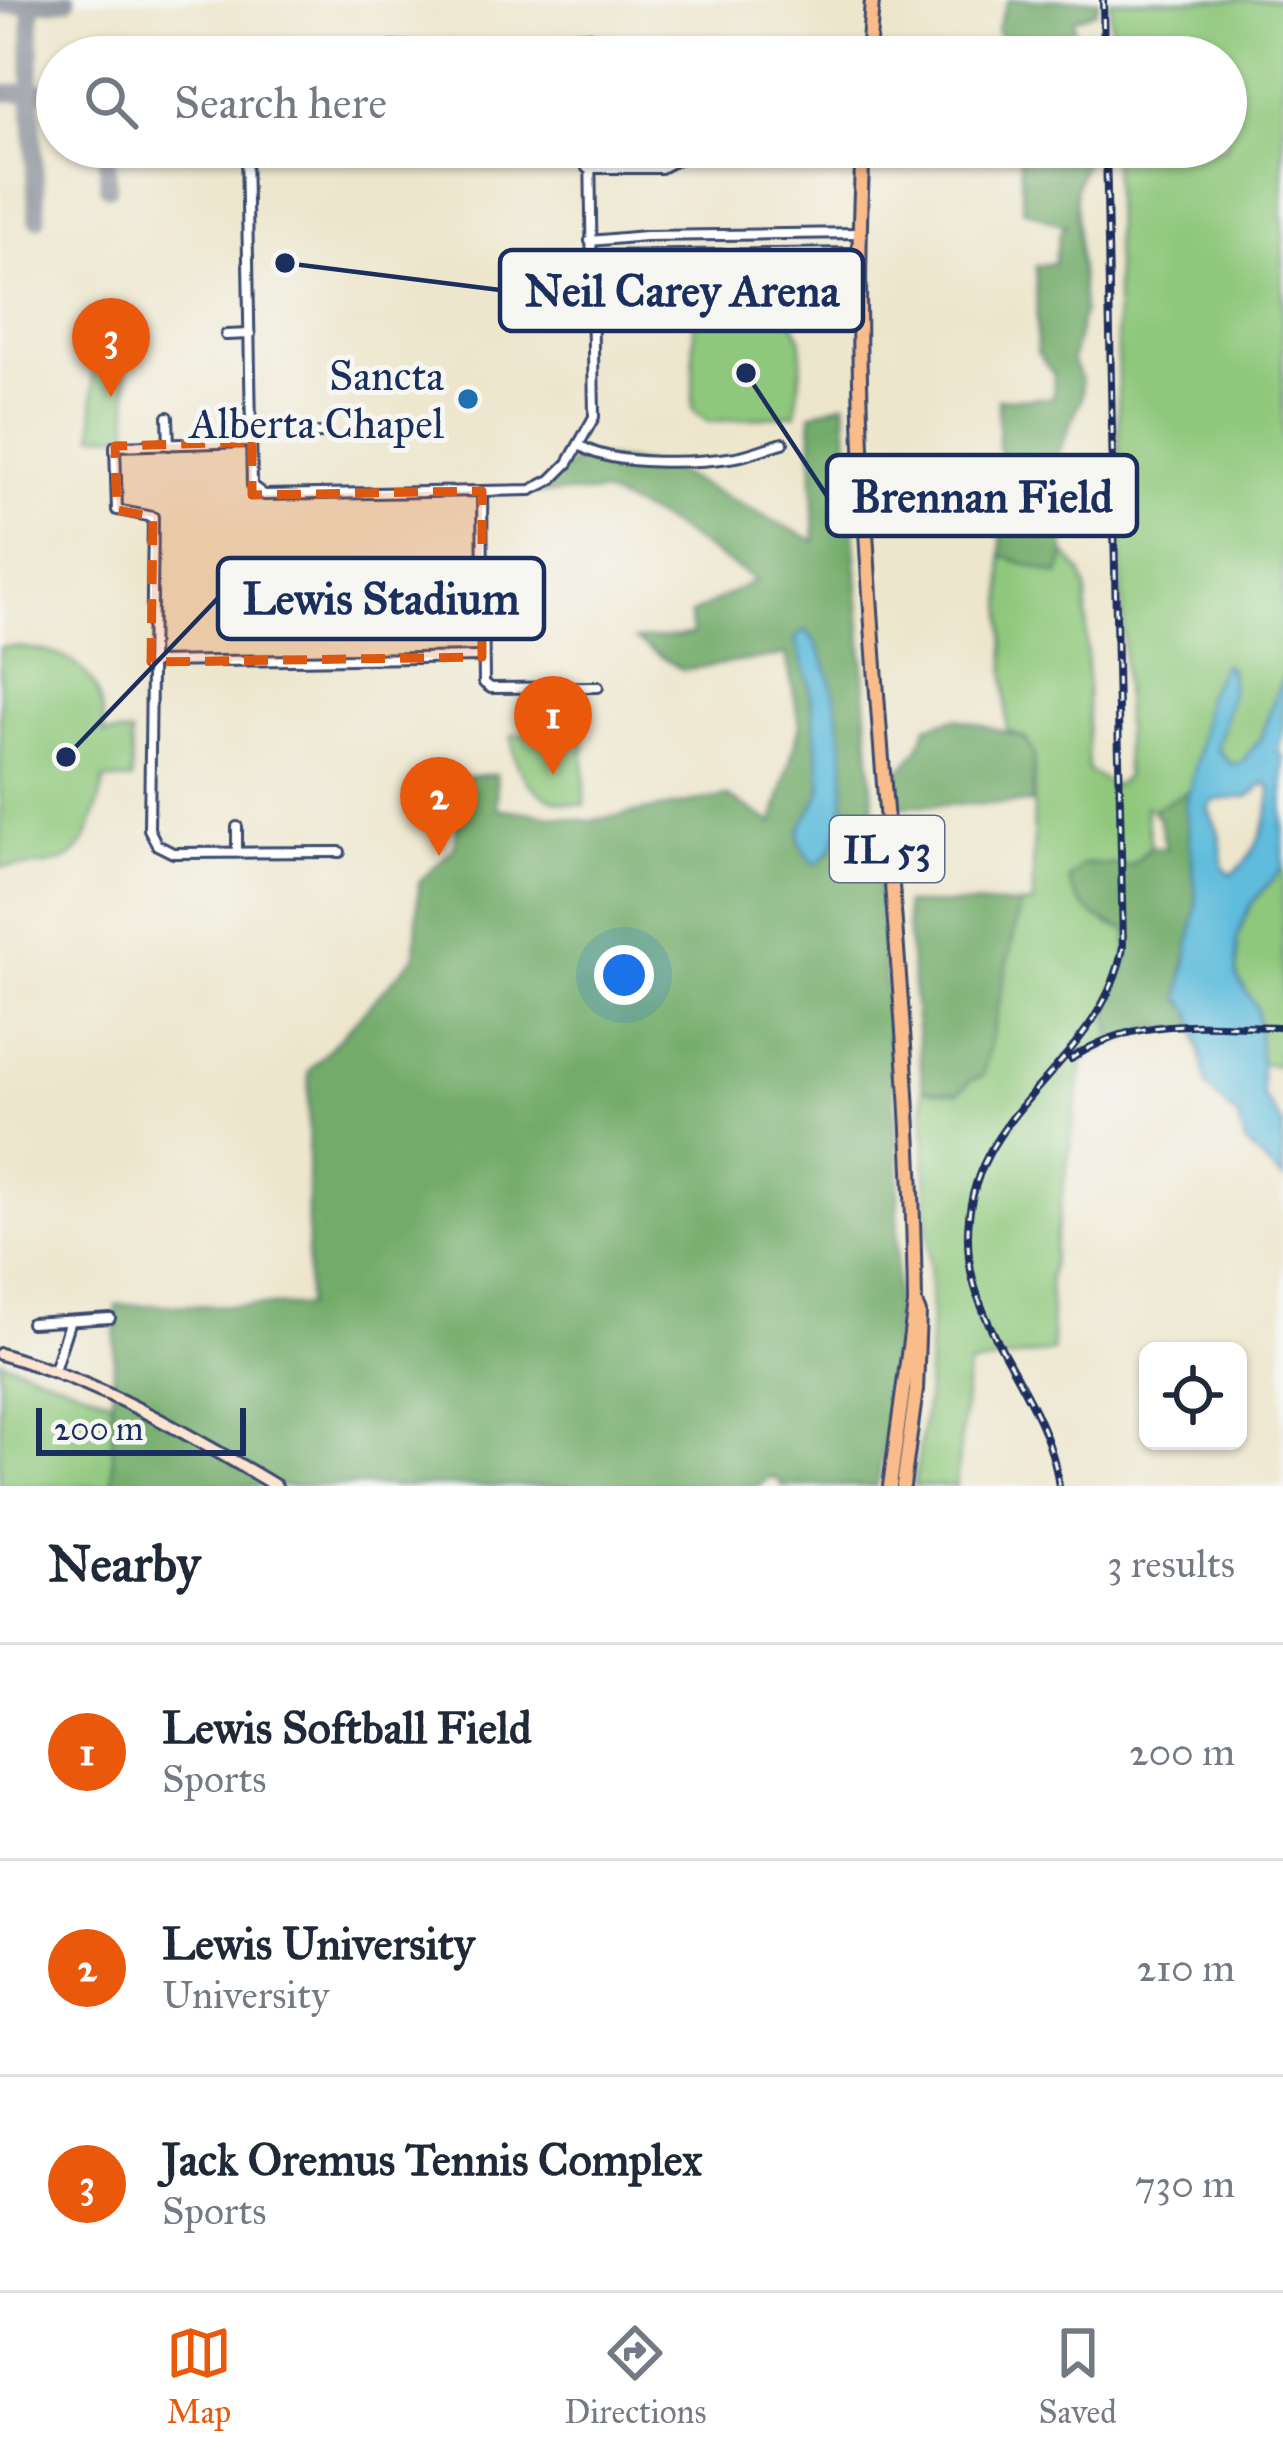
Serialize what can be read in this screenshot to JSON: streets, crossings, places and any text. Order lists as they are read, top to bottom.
{
  "streets": {
    "main road": ["IL 53"]
  },
  "places": [
    "Neil Carey Arena",
    "Brennan Field",
    "Sancta Alberta Chapel",
    "Lewis Stadium"
  ],
  "scale_bar": "200 m",
  "page": {
    "search": "Search here",
    "pins": ["3", "1", "2"],
    "scale": "200 m",
    "heading": ["Nearby", "3 results"],
    "list": [
      {
        "mark": "1",
        "name": "Lewis Softball Field",
        "note": "Sports",
        "value": "200 m"
      },
      {
        "mark": "2",
        "name": "Lewis University",
        "note": "University",
        "value": "210 m"
      },
      {
        "mark": "3",
        "name": "Jack Oremus Tennis Complex",
        "note": "Sports",
        "value": "730 m"
      }
    ],
    "nav": ["Map", "Directions", "Saved"]
  }
}
